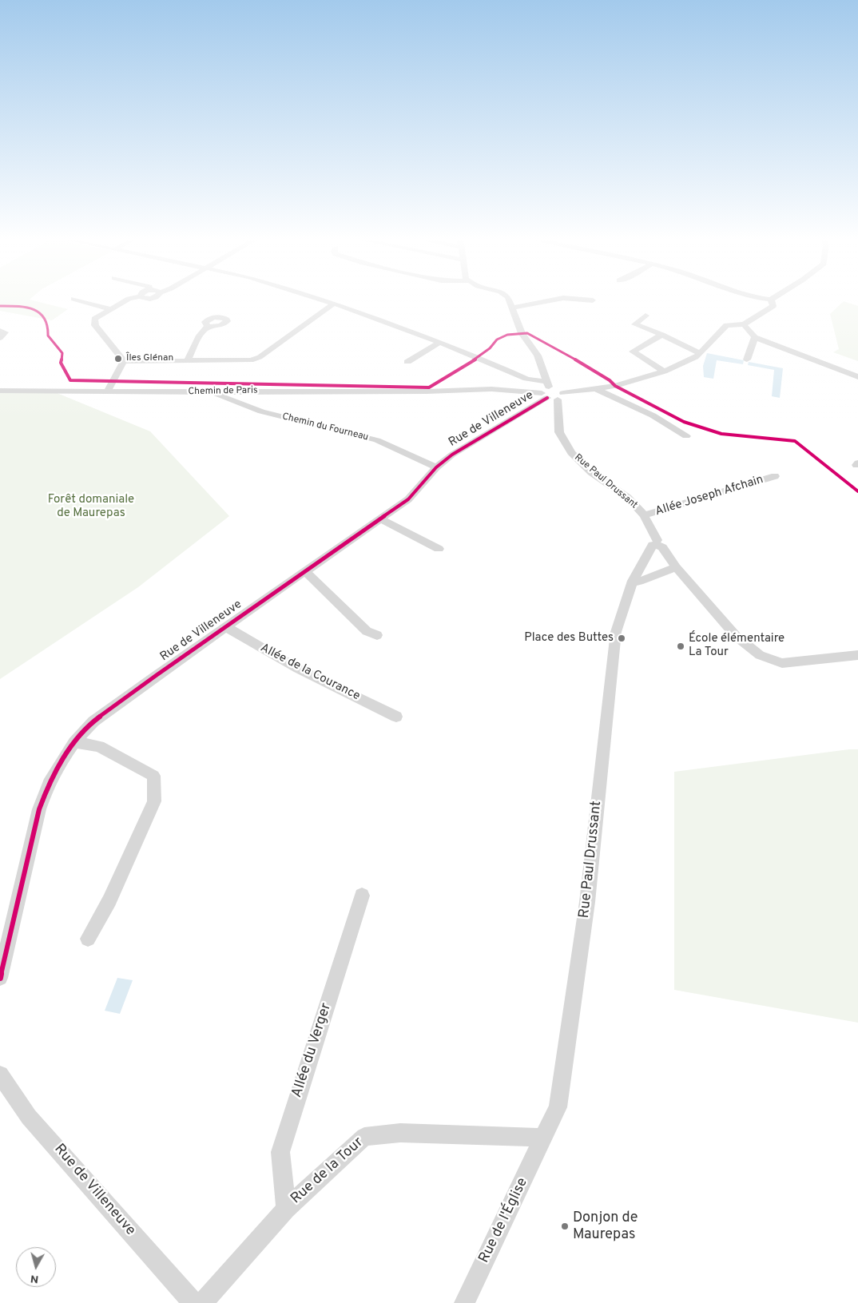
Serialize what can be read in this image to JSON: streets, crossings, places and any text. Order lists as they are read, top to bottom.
{
  "streets": {
    "street": [
      "Chemin de Paris",
      "Rue de Villeneuve",
      "Chemin du Fourneau",
      "Rue Paul Drussant",
      "Allée Joseph Afchain",
      "Allée de la Courance",
      "Allée du Verger",
      "Rue de la Tour",
      "Rue de l'Église"
    ]
  },
  "crossings": [
    ["Chemin de Paris", "Rue de Villeneuve"],
    ["Chemin de Paris", "Chemin du Fourneau"],
    ["Chemin de Paris", "Rue Paul Drussant"],
    ["Rue de Villeneuve", "Chemin du Fourneau"],
    ["Rue de Villeneuve", "Rue Paul Drussant"],
    ["Rue de Villeneuve", "Allée de la Courance"],
    ["Rue Paul Drussant", "Allée Joseph Afchain"],
    ["Rue Paul Drussant", "Rue de la Tour"],
    ["Rue Paul Drussant", "Rue de l'Église"],
    ["Allée du Verger", "Rue de la Tour"],
    ["Rue de la Tour", "Rue de l'Église"]
  ],
  "parks": ["Forêt domaniale de Maurepas"],
  "places": [
    "Îles Glénan",
    "Place des Buttes",
    "École élémentaire La Tour",
    "Donjon de Maurepas"
  ],
  "north": "bottom"
}
